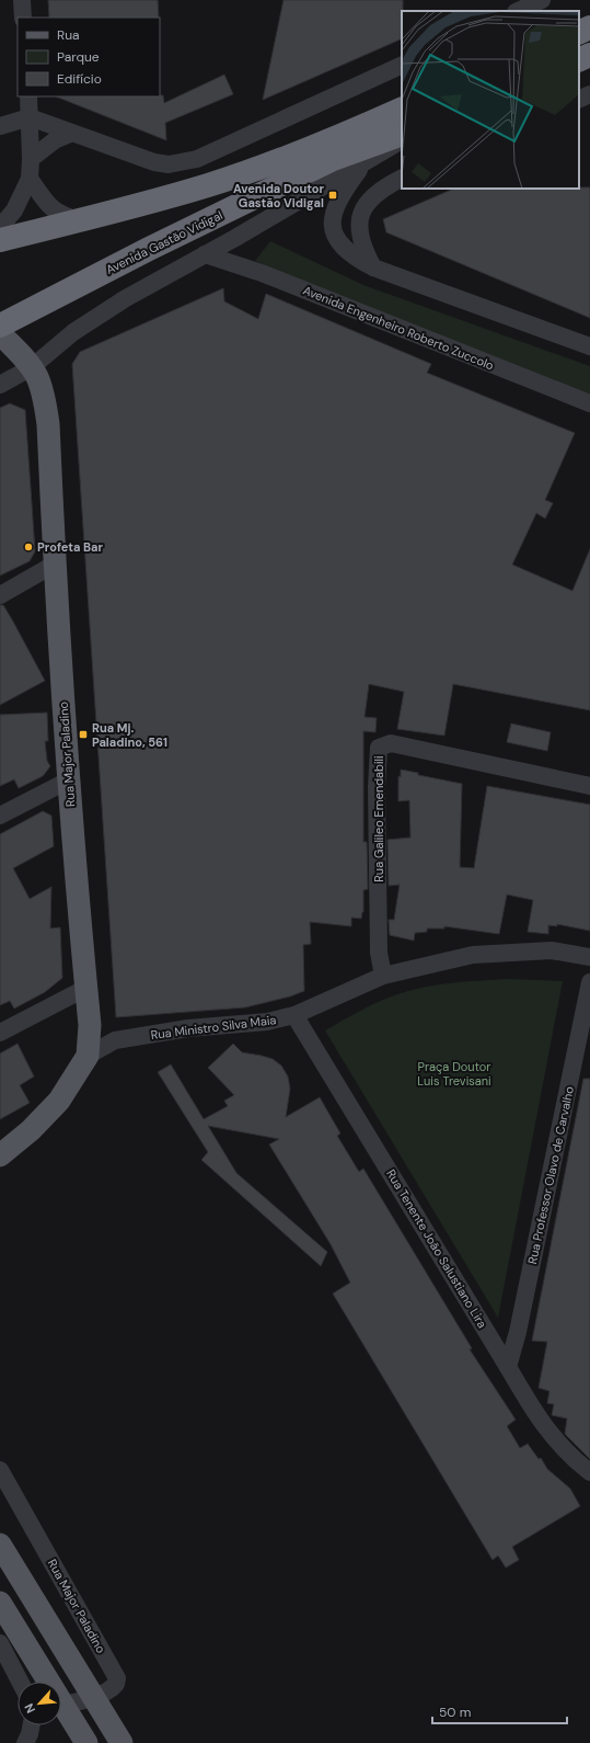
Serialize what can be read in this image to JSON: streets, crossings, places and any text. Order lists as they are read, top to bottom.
{
  "streets": {
    "highway": ["Avenida Gastão Vidigal"],
    "main road": ["Rua Major Paladino"],
    "street": [
      "Avenida Engenheiro Roberto Zuccolo",
      "Rua Galileo Emendabili",
      "Rua Ministro Silva Maia",
      "Rua Professor Olavo de Carvalho",
      "Rua Tenente João Salustiano Lira"
    ]
  },
  "crossings": [
    ["Rua Major Paladino", "Rua Ministro Silva Maia"],
    ["Rua Galileo Emendabili", "Rua Ministro Silva Maia"],
    ["Rua Ministro Silva Maia", "Rua Tenente João Salustiano Lira"],
    ["Rua Professor Olavo de Carvalho", "Rua Tenente João Salustiano Lira"]
  ],
  "parks": ["Praça Doutor Luis Trevisani"],
  "places": {
    "transit": ["Avenida Doutor Gastão Vidigal", "Rua Mj. Paladino, 561"],
    "other": ["Profeta Bar"]
  },
  "legend": ["Rua", "Parque", "Edifício"],
  "scale_bar": "50 m",
  "north": "bottom left"
}
